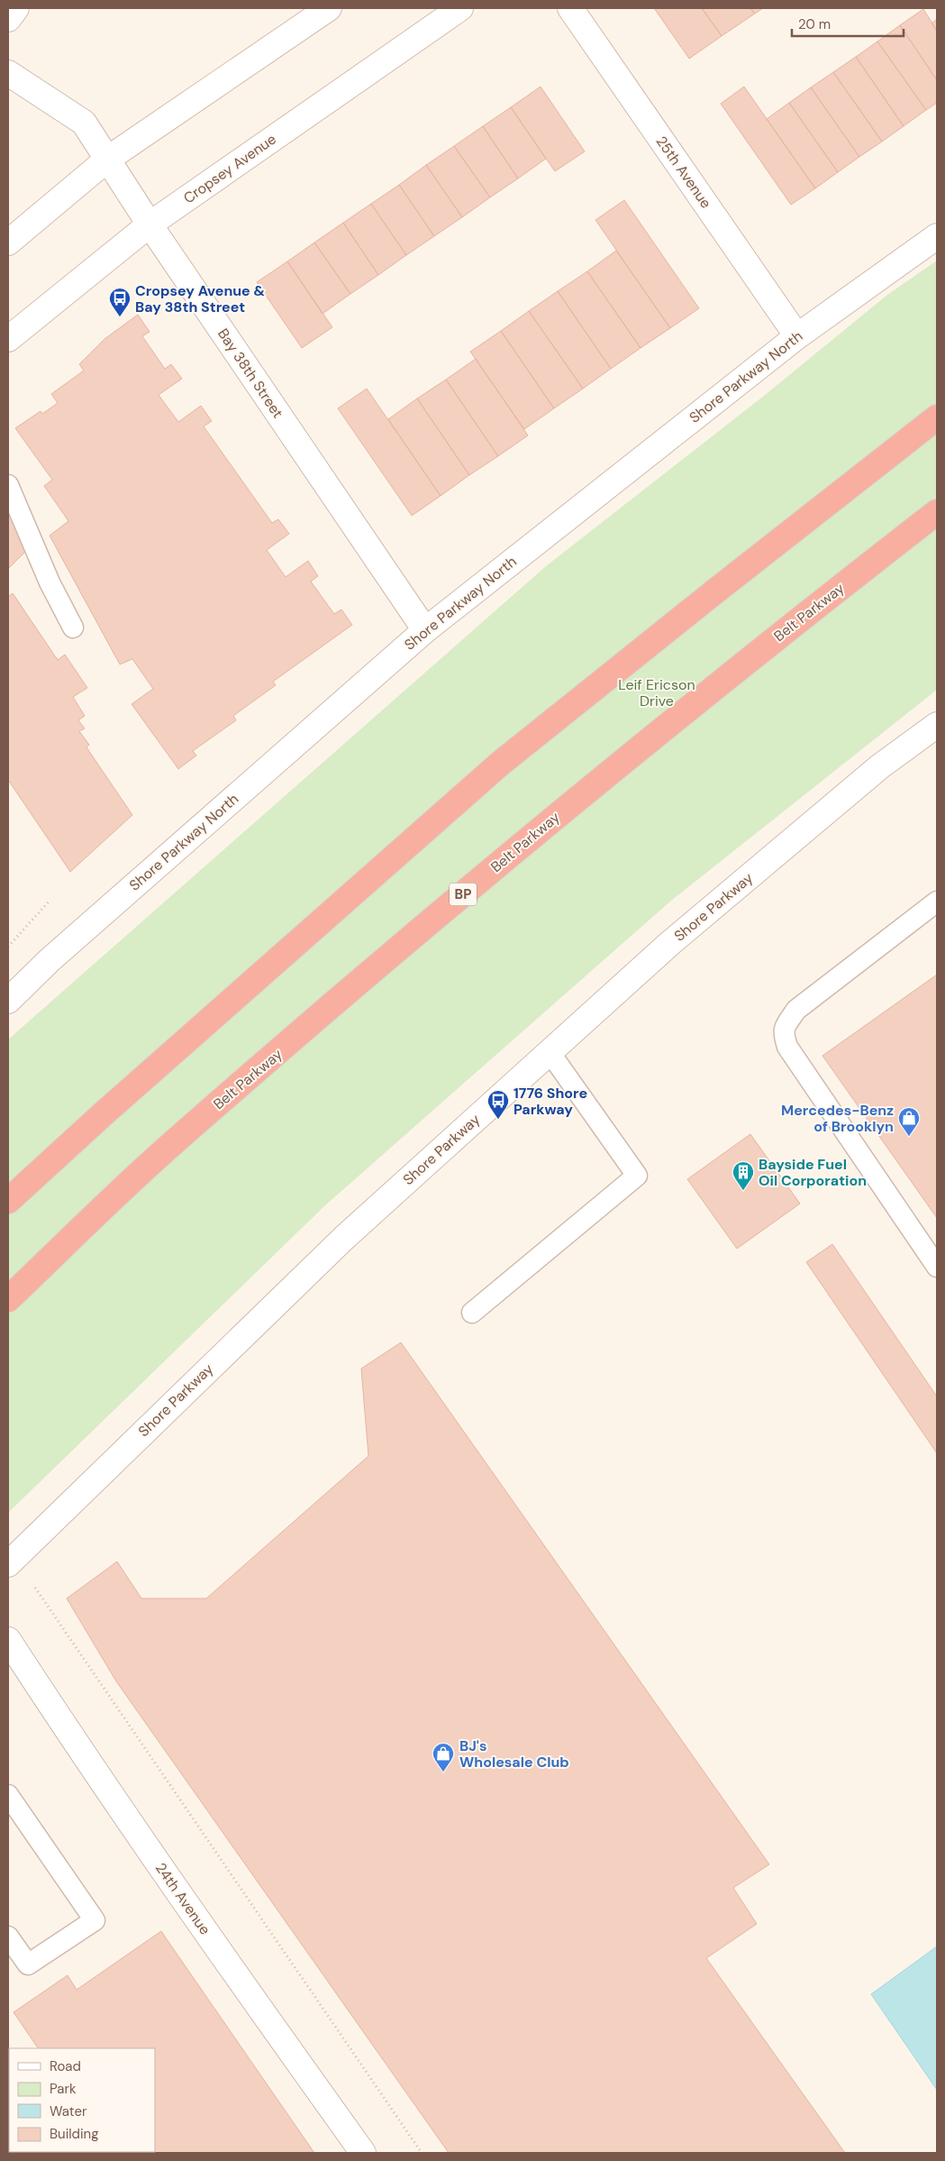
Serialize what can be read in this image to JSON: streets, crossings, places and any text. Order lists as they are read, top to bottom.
{
  "streets": {
    "highway": ["Belt Parkway", "BP"],
    "street": [
      "Cropsey Avenue",
      "25th Avenue",
      "Bay 38th Street",
      "Shore Parkway North",
      "Shore Parkway",
      "24th Avenue"
    ]
  },
  "crossings": [
    ["Cropsey Avenue", "Bay 38th Street"],
    ["25th Avenue", "Shore Parkway North"],
    ["Bay 38th Street", "Shore Parkway North"]
  ],
  "parks": ["Leif Ericson Drive"],
  "places": {
    "bus stop": ["Cropsey Avenue & Bay 38th Street", "1776 Shore Parkway"],
    "shop": ["Mercedes-Benz of Brooklyn", "BJ's Wholesale Club"],
    "building": ["Bayside Fuel Oil Corporation"]
  },
  "legend": [
    "Road",
    "Park",
    "Water",
    "Building"
  ],
  "scale_bar": "20 m"
}
